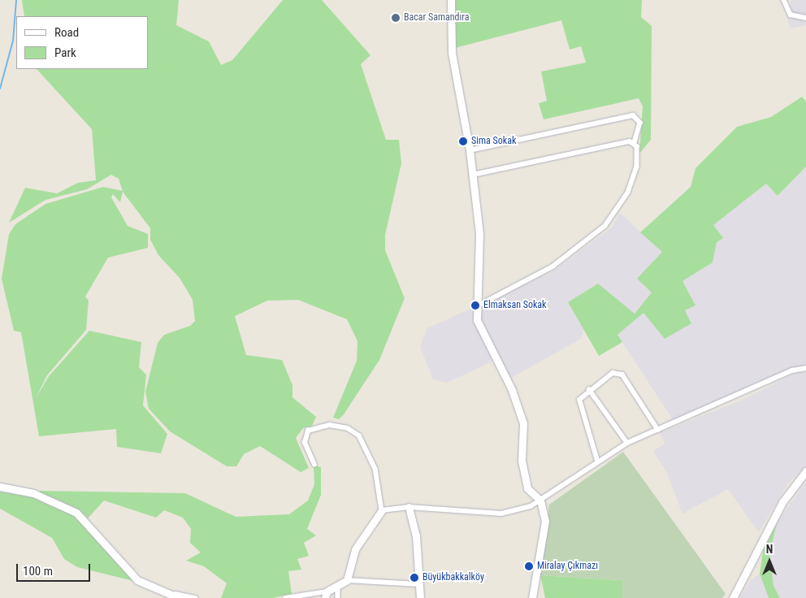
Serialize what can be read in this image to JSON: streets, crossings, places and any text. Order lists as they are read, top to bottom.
{
  "places": [
    "Bacar Samandıra",
    "Sima Sokak",
    "Elmaksan Sokak",
    "Miralay Çıkmazı",
    "Büyükbakkalköy"
  ],
  "legend": ["Road", "Park"],
  "scale_bar": "100 m",
  "north": "top"
}
